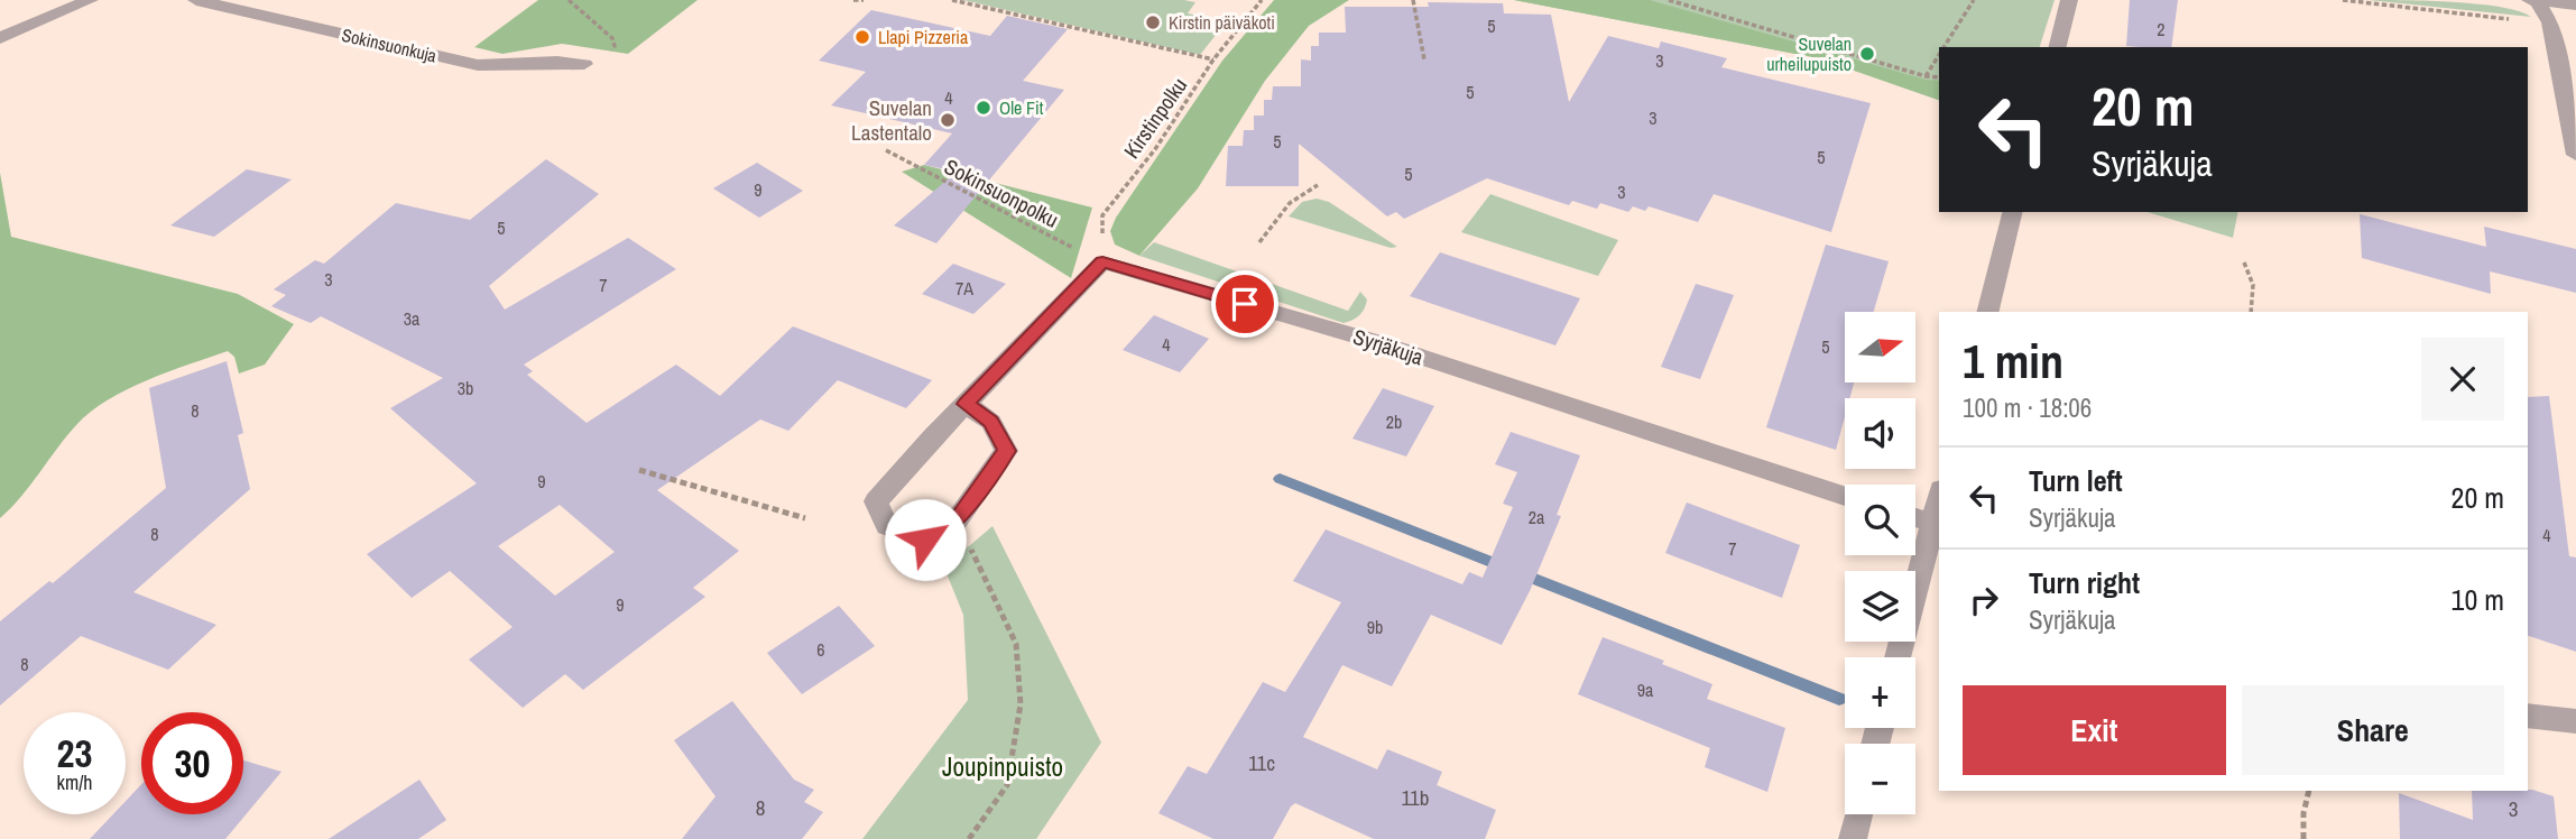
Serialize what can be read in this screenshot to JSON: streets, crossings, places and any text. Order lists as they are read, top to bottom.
{
  "streets": {
    "street": ["Sokinsuonkuja", "Syrjäkuja"],
    "path": ["Kirstinpolku", "Sokinsuonpolku"]
  },
  "crossings": [
    ["Kirstinpolku", "Sokinsuonpolku"],
    ["Kirstinpolku", "Syrjäkuja"],
    ["Sokinsuonpolku", "Syrjäkuja"]
  ],
  "parks": ["Joupinpuisto"],
  "places": [
    "Kirstin päiväkoti",
    "Llapi Pizzeria",
    "Suvelan urheilupuisto",
    "Ole Fit",
    "Suvelan Lastentalo"
  ],
  "house_numbers": [
    "5",
    "2",
    "3",
    "5",
    "4",
    "3",
    "5",
    "5",
    "5",
    "9",
    "3",
    "5",
    "3",
    "7",
    "7A",
    "3a",
    "4",
    "5",
    "3b",
    "8",
    "2b",
    "9",
    "2a",
    "8",
    "4",
    "7",
    "9",
    "9b",
    "6",
    "8",
    "9a",
    "11c",
    "11b",
    "8",
    "3"
  ],
  "north": "right",
  "page": {
    "turn": ["20 m", "Syrjäkuja"],
    "map_buttons": ["+", "−"],
    "heading": ["1 min", "100 m · 18:06"],
    "list": [
      {
        "name": "Turn left",
        "note": "Syrjäkuja",
        "value": "20 m"
      },
      {
        "name": "Turn right",
        "note": "Syrjäkuja",
        "value": "10 m"
      }
    ],
    "buttons": ["Exit", "Share"],
    "speed": "23 km/h",
    "limit": "30"
  }
}
